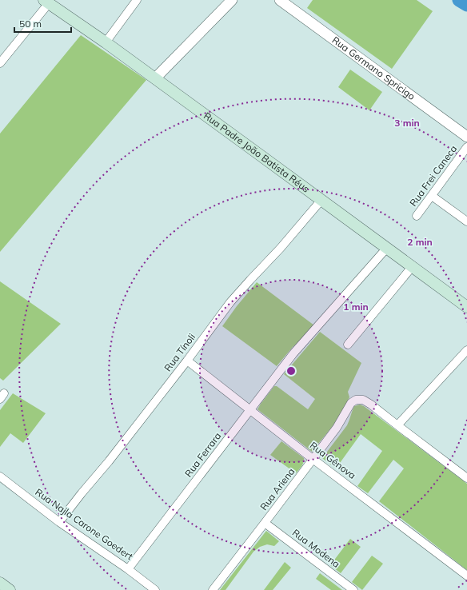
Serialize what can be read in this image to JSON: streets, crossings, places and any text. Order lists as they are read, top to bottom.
{
  "streets": {
    "main road": ["Rua Padre João Batista Réus"],
    "street": [
      "Rua Germano Spricigo",
      "Rua Frei Caneca",
      "Rua Tínoli",
      "Rua Ferrara",
      "Rua Gênova",
      "Rua Ariena",
      "Rua Najla Carone Goedert",
      "Rua Modena"
    ]
  },
  "crossings": [
    ["Rua Padre João Batista Réus", "Rua Tínoli"],
    ["Rua Padre João Batista Réus", "Rua Ferrara"],
    ["Rua Tínoli", "Rua Gênova"],
    ["Rua Tínoli", "Rua Najla Carone Goedert"],
    ["Rua Ferrara", "Rua Gênova"],
    ["Rua Ferrara", "Rua Najla Carone Goedert"],
    ["Rua Gênova", "Rua Ariena"],
    ["Rua Ariena", "Rua Modena"]
  ],
  "scale_bar": "50 m",
  "rings": ["3 min", "2 min", "1 min"]
}
